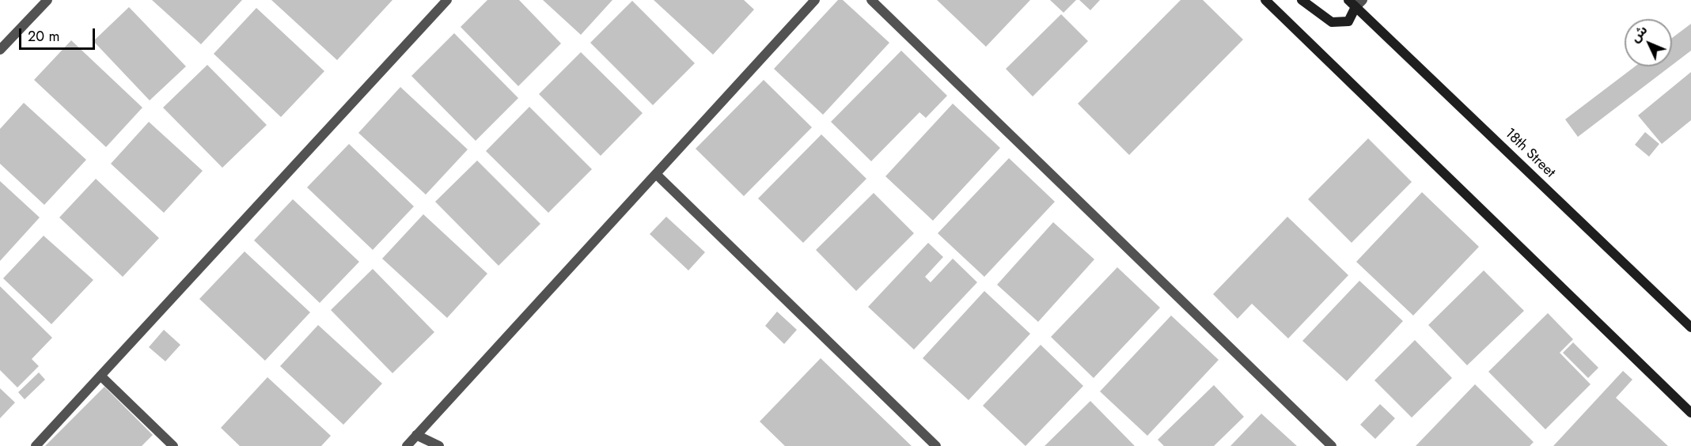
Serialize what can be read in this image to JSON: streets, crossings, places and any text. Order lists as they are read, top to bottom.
{
  "streets": {
    "street": ["18th Street"]
  },
  "scale_bar": "20 m",
  "north": "top left"
}
